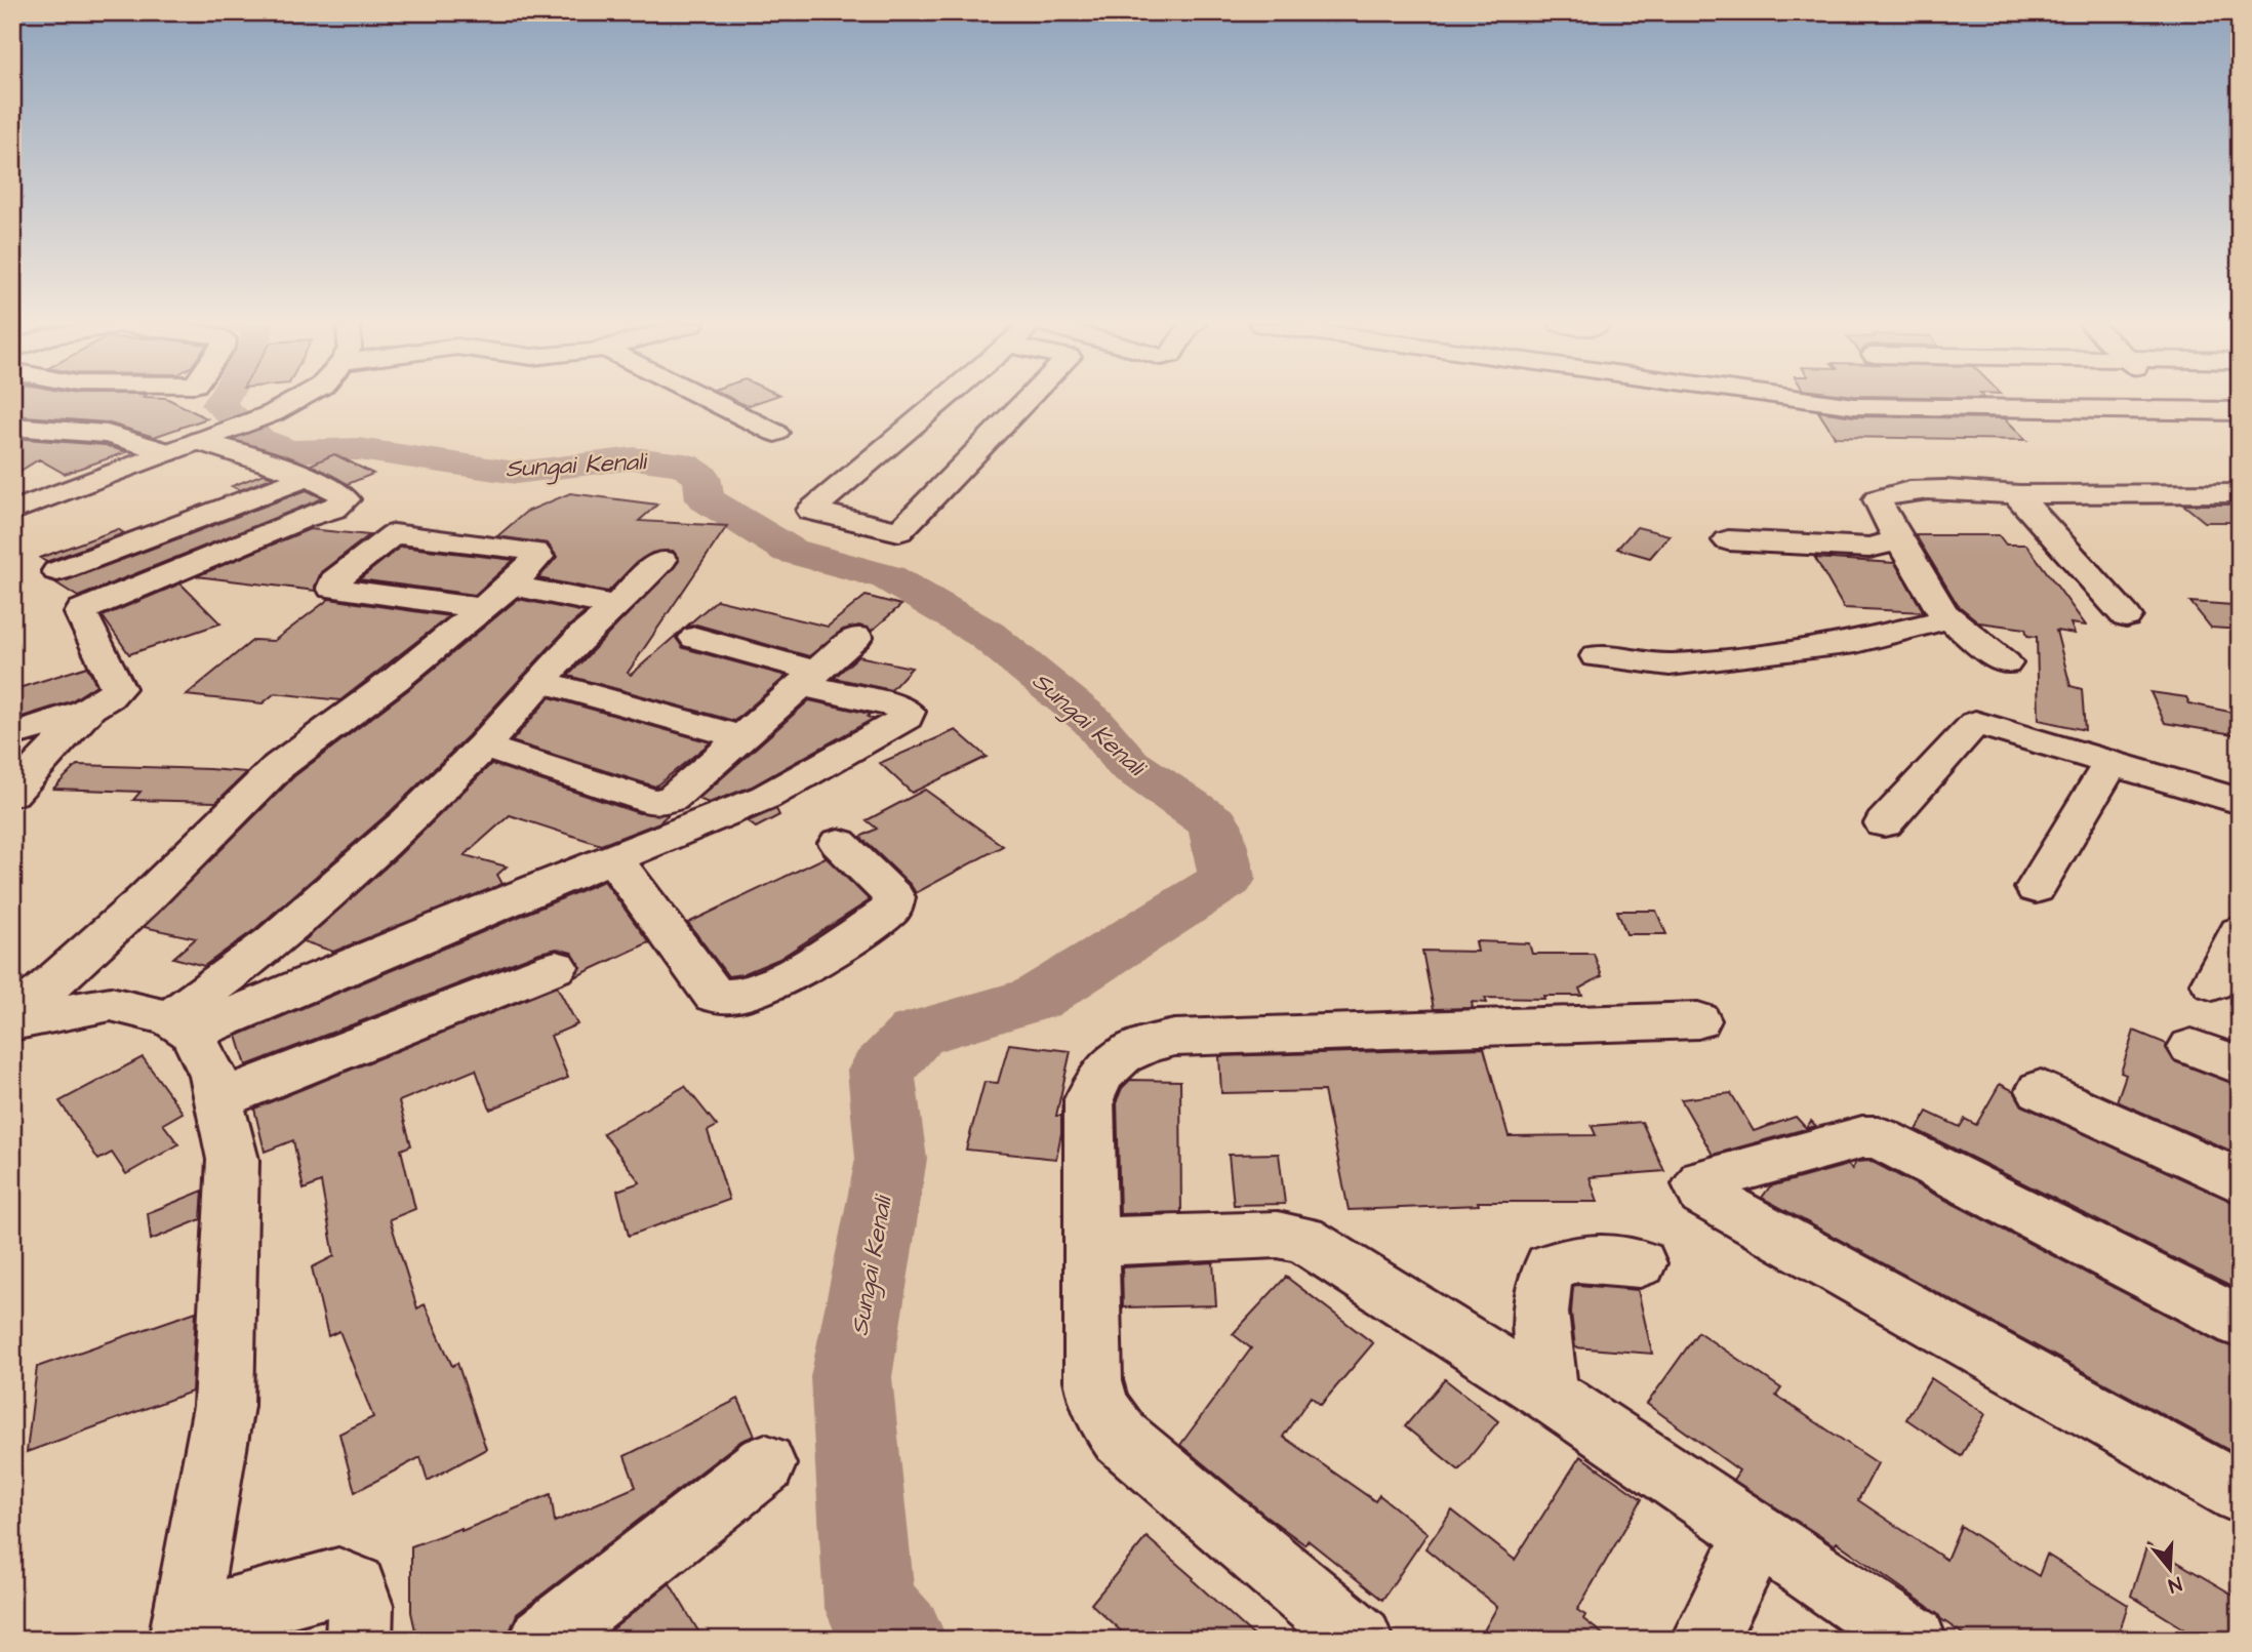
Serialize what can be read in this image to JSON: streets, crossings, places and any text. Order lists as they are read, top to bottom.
{
  "water": ["Sungai Kenali"],
  "north": "bottom"
}
